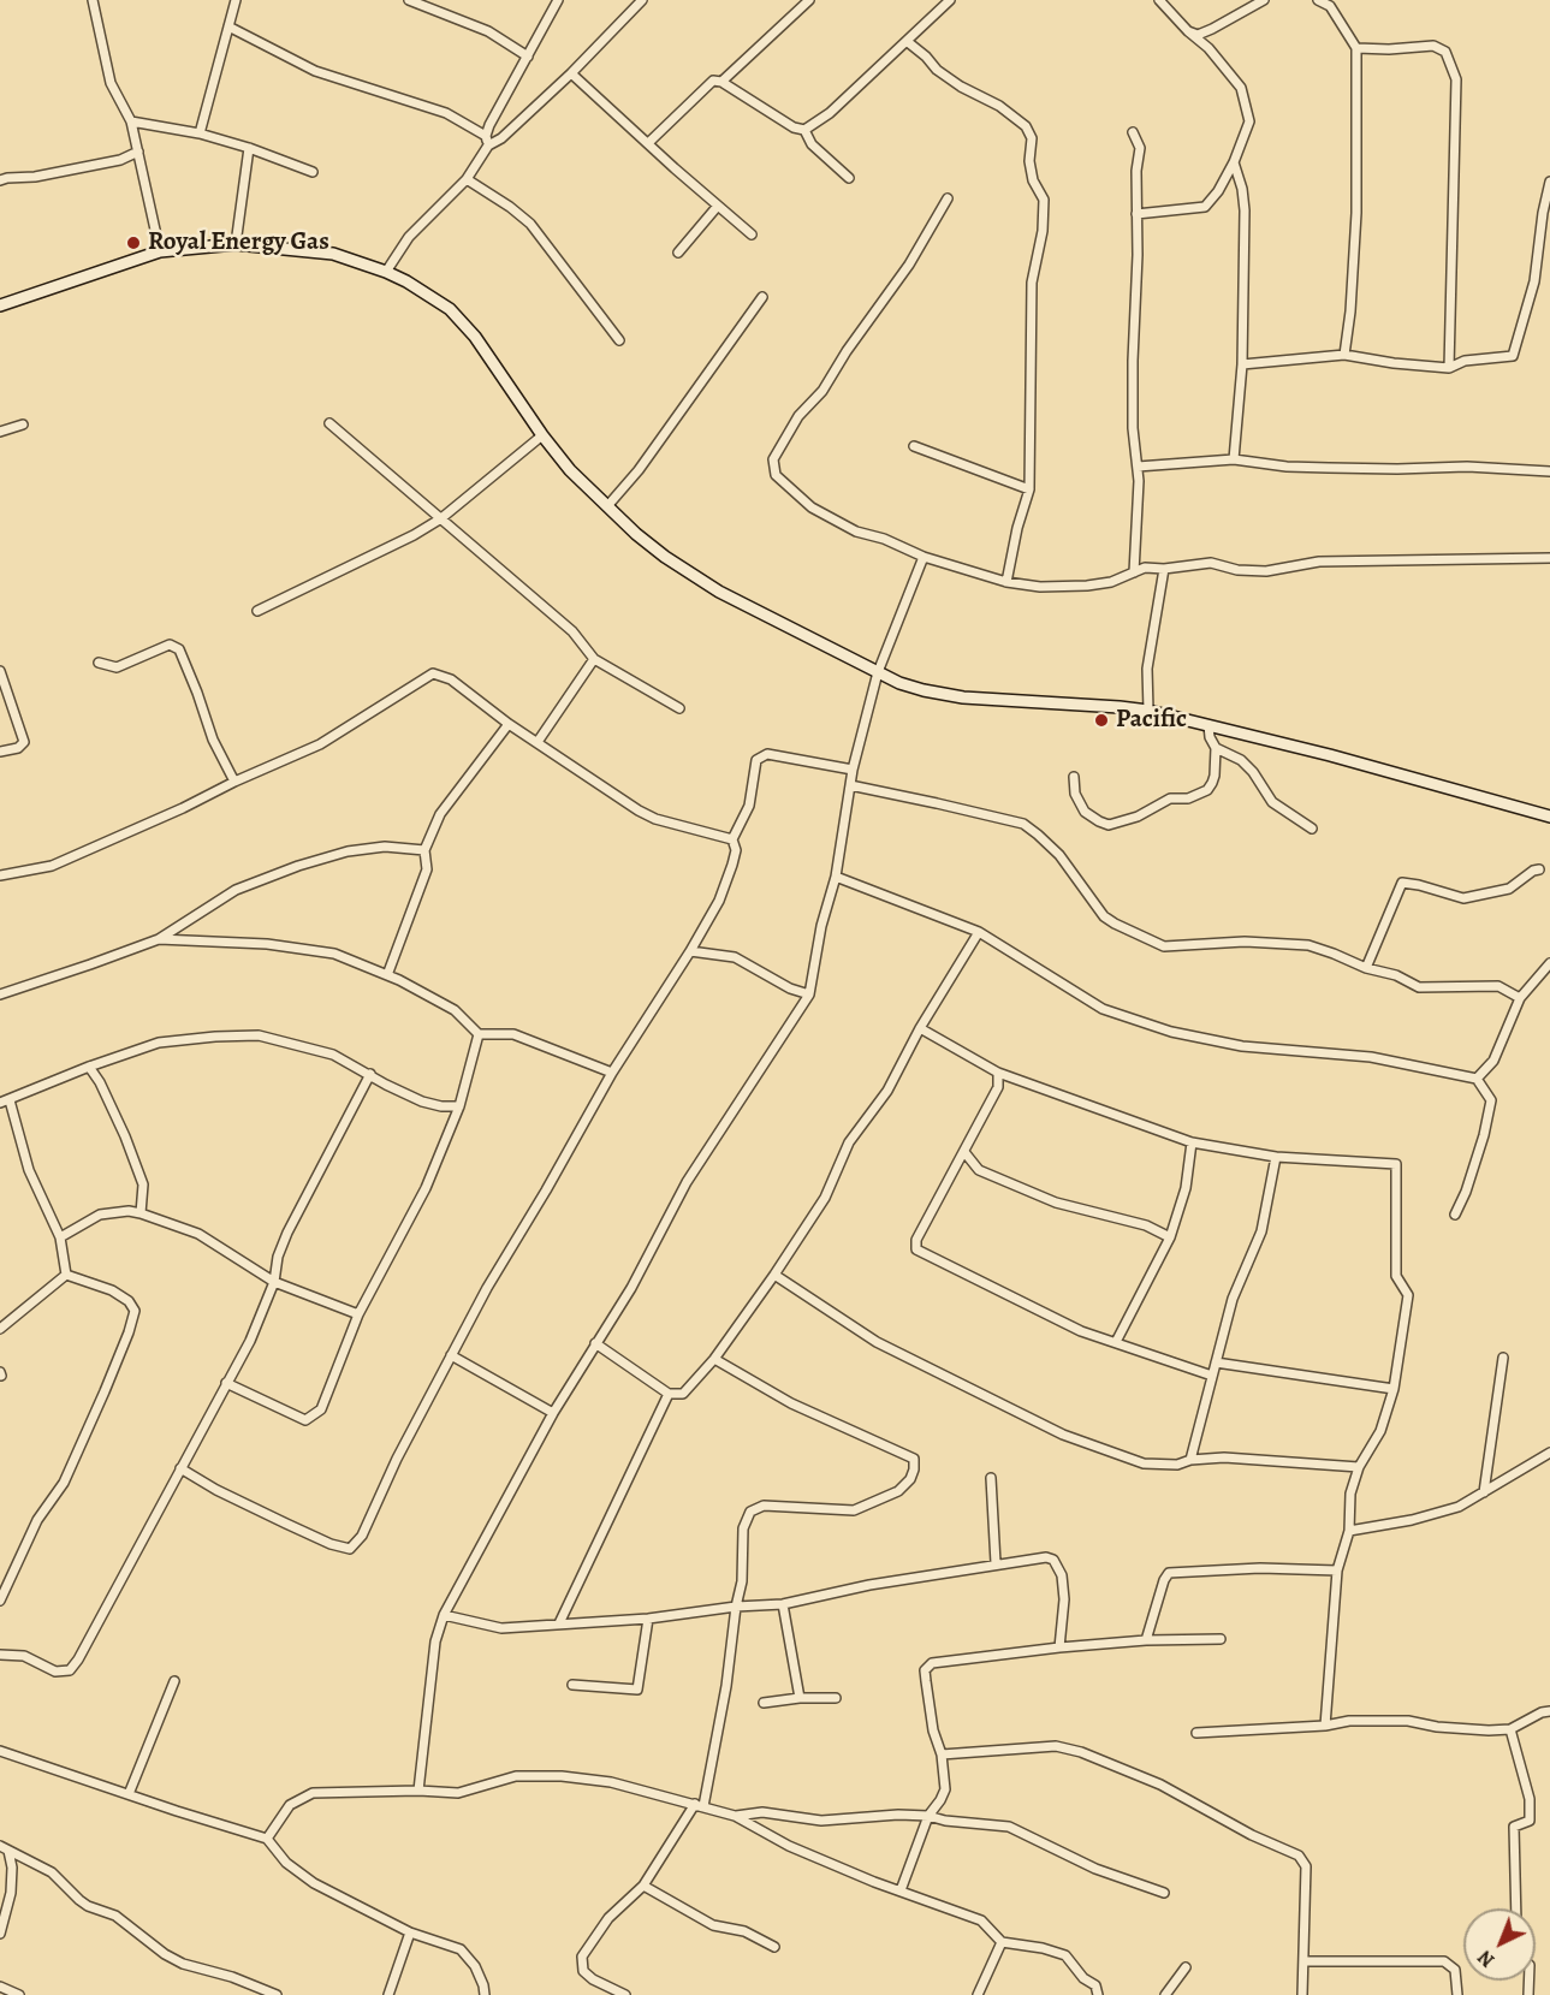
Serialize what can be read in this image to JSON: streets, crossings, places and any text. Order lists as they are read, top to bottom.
{
  "places": ["Royal Energy Gas", "Pacific"],
  "north": "bottom left"
}
